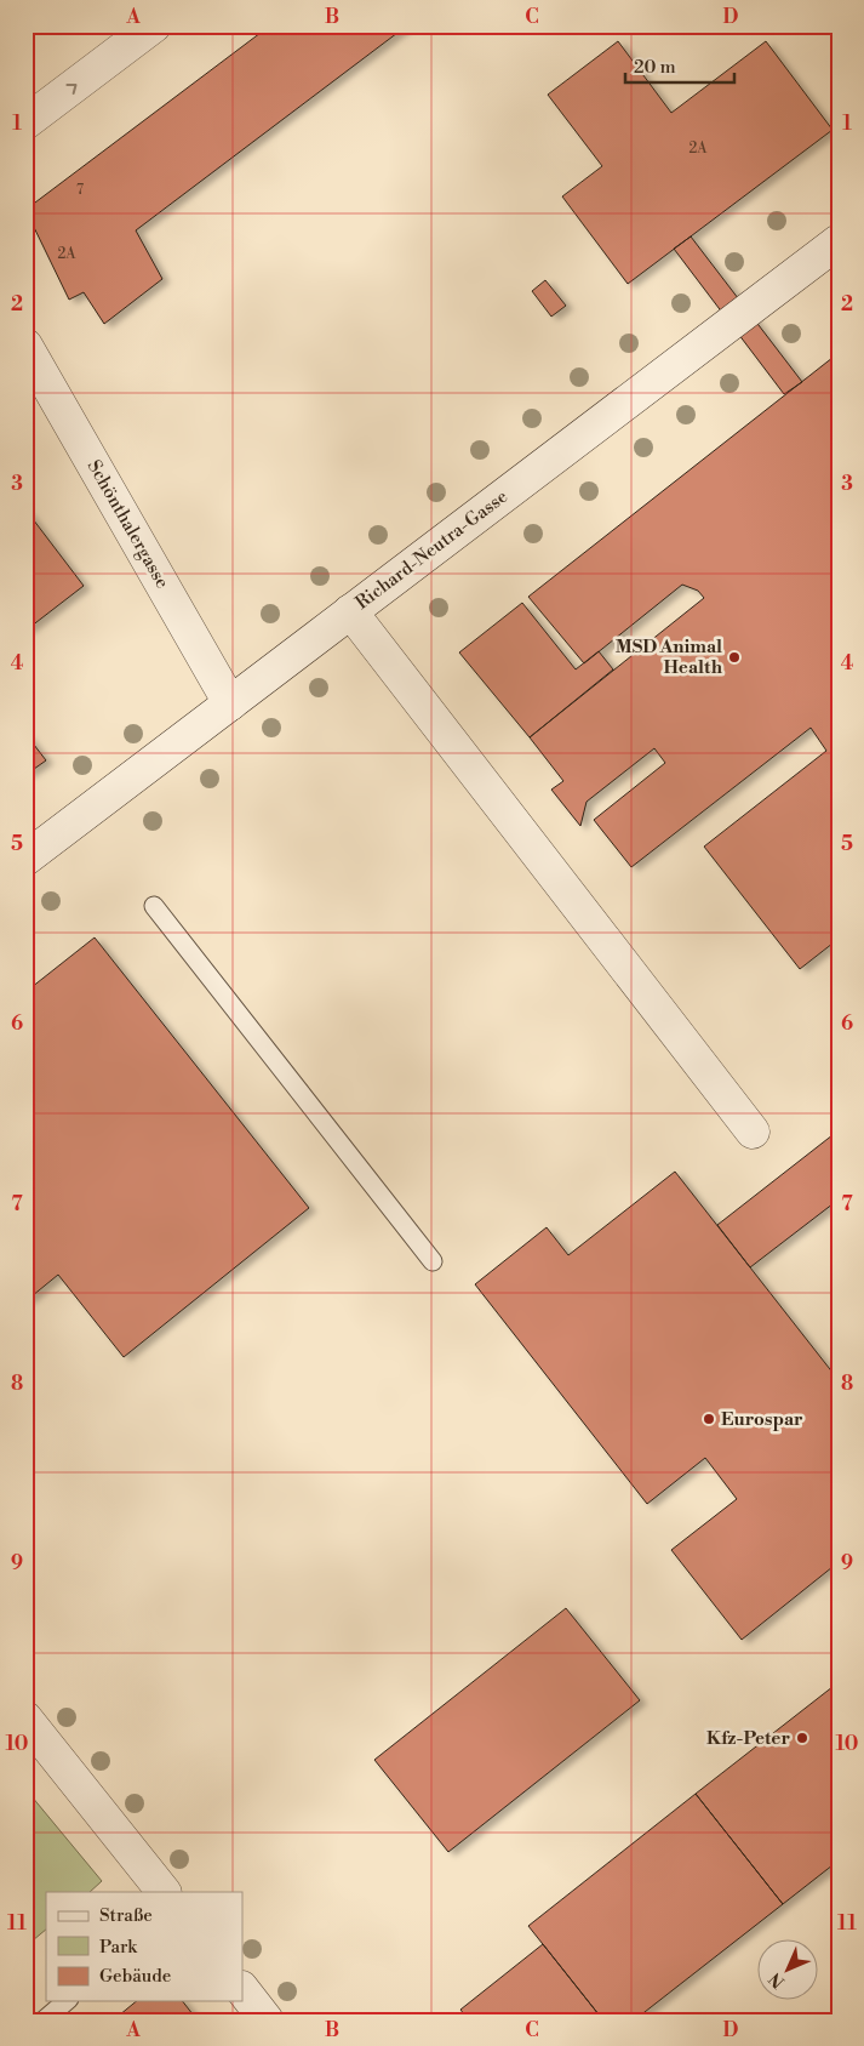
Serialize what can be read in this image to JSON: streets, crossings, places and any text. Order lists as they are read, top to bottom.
{
  "streets": {
    "street": ["Schönthalergasse", "Richard-Neutra-Gasse"]
  },
  "crossings": [
    ["Schönthalergasse", "Richard-Neutra-Gasse"]
  ],
  "places": ["MSD Animal Health", "Eurospar", "Kfz-Peter"],
  "house_numbers": ["2A", "7", "2A"],
  "legend": ["Straße", "Park", "Gebäude"],
  "scale_bar": "20 m",
  "north": "bottom left",
  "grid": {
    "columns": [
      "A",
      "B",
      "C",
      "D"
    ],
    "rows": [
      "1",
      "2",
      "3",
      "4",
      "5",
      "6",
      "7",
      "8",
      "9",
      "10",
      "11"
    ]
  }
}
